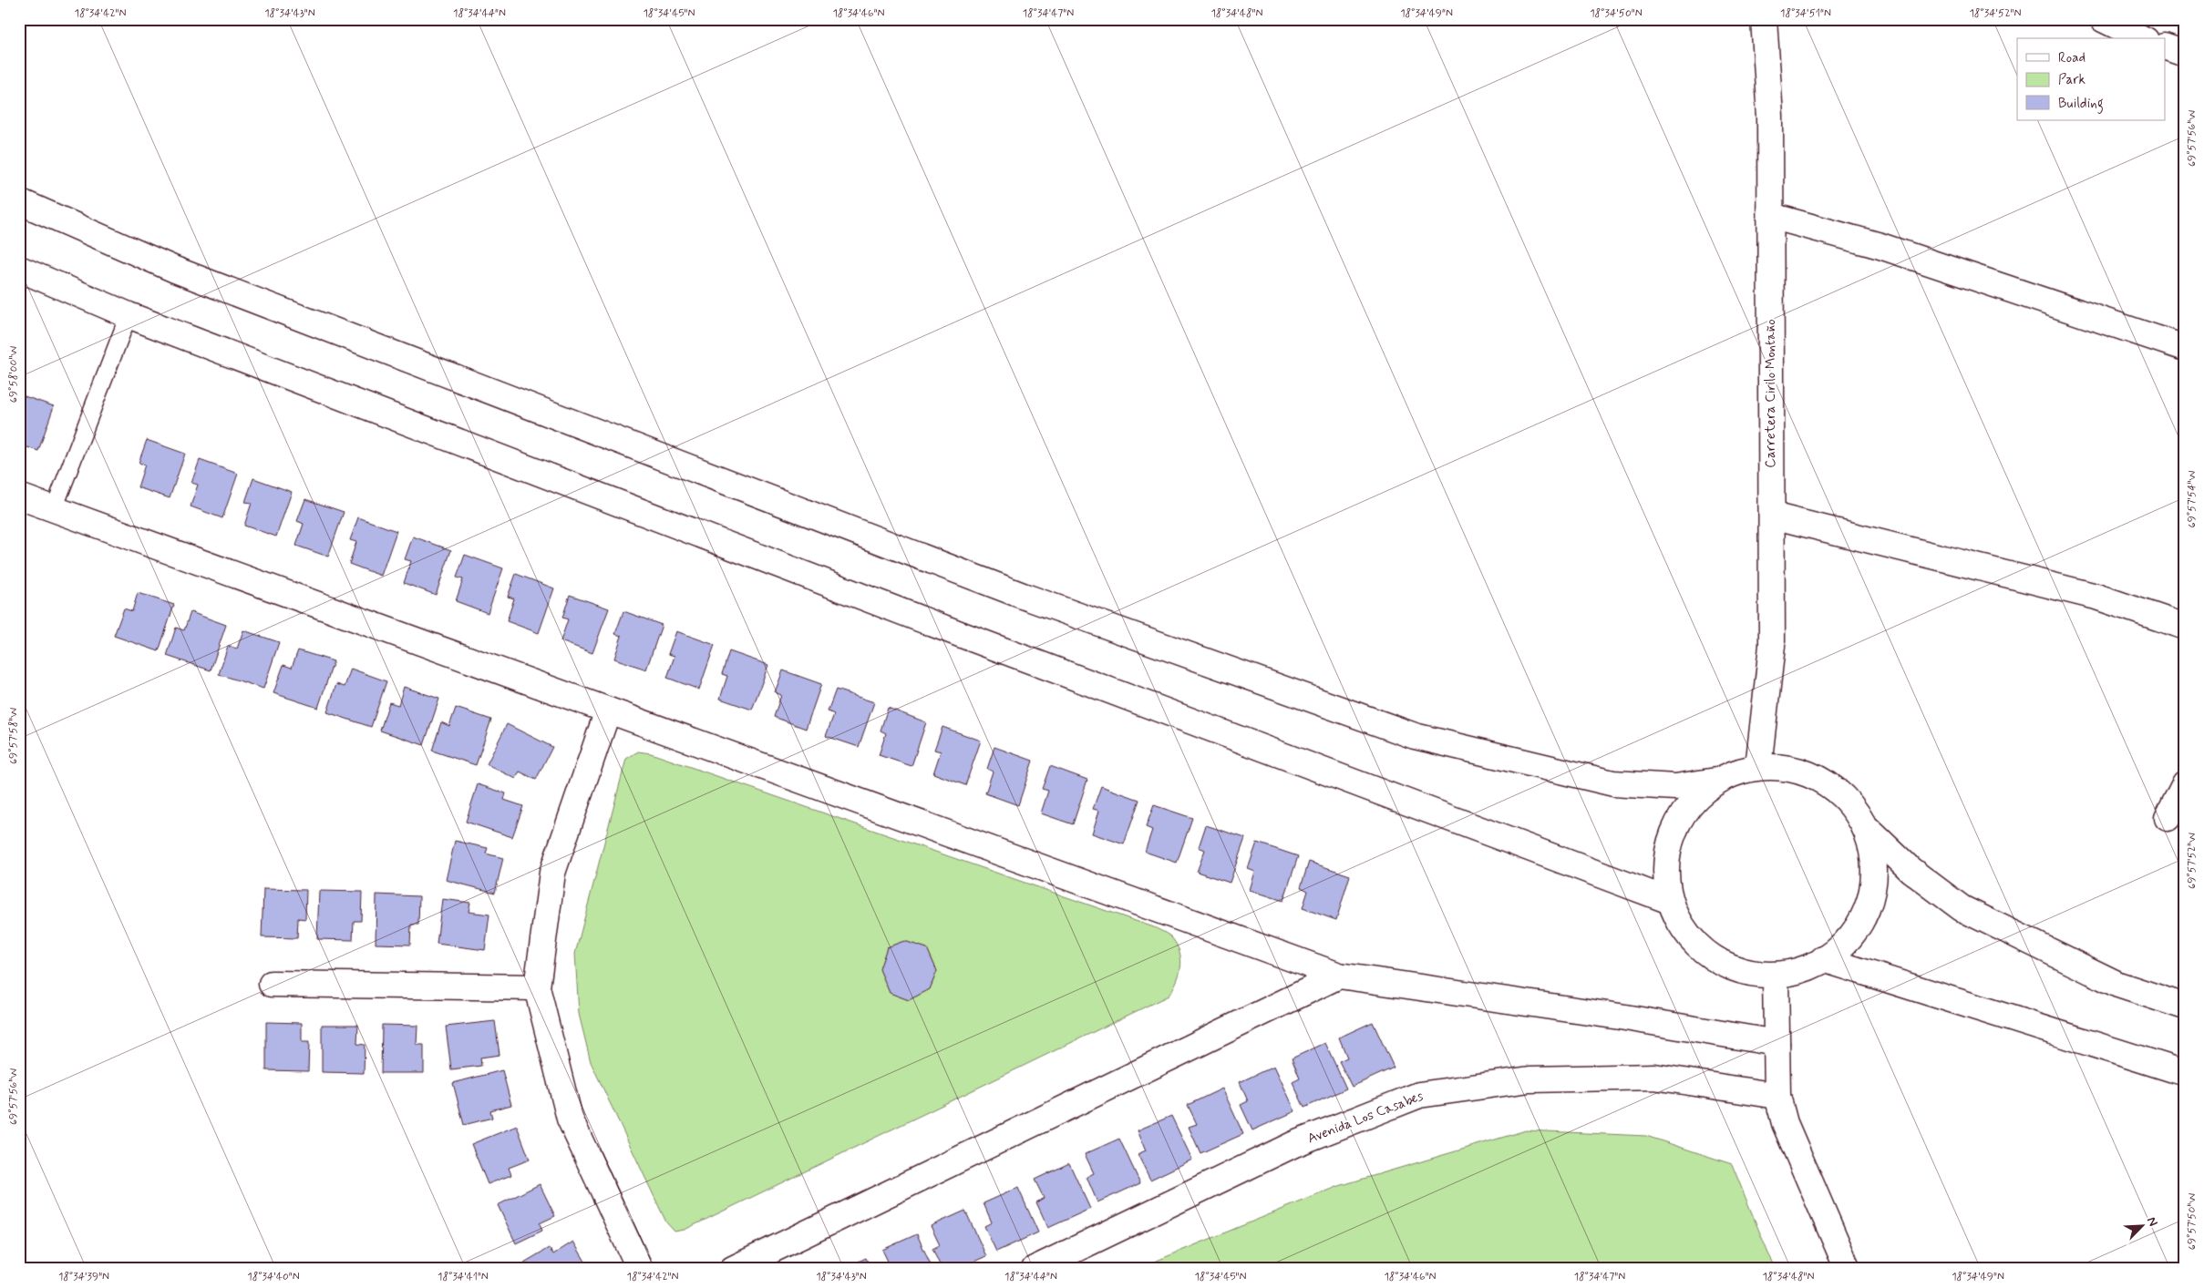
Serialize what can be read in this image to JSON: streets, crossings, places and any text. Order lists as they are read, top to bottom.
{
  "streets": {
    "main road": ["Carretera Cirilo Montaño", "Avenida Los Casabes"]
  },
  "legend": ["Road", "Park", "Building"],
  "north": "top right",
  "coordinates": [
    "18°34'42\"N",
    "18°34'43\"N",
    "18°34'44\"N",
    "18°34'45\"N",
    "18°34'46\"N",
    "18°34'47\"N",
    "18°34'48\"N",
    "18°34'49\"N",
    "18°34'50\"N",
    "18°34'51\"N",
    "18°34'52\"N",
    "69°57'56\"W",
    "69°58'00\"W",
    "69°57'54\"W",
    "69°57'58\"W",
    "69°57'52\"W",
    "69°57'50\"W",
    "18°34'39\"N",
    "18°34'40\"N",
    "18°34'41\"N"
  ]
}
